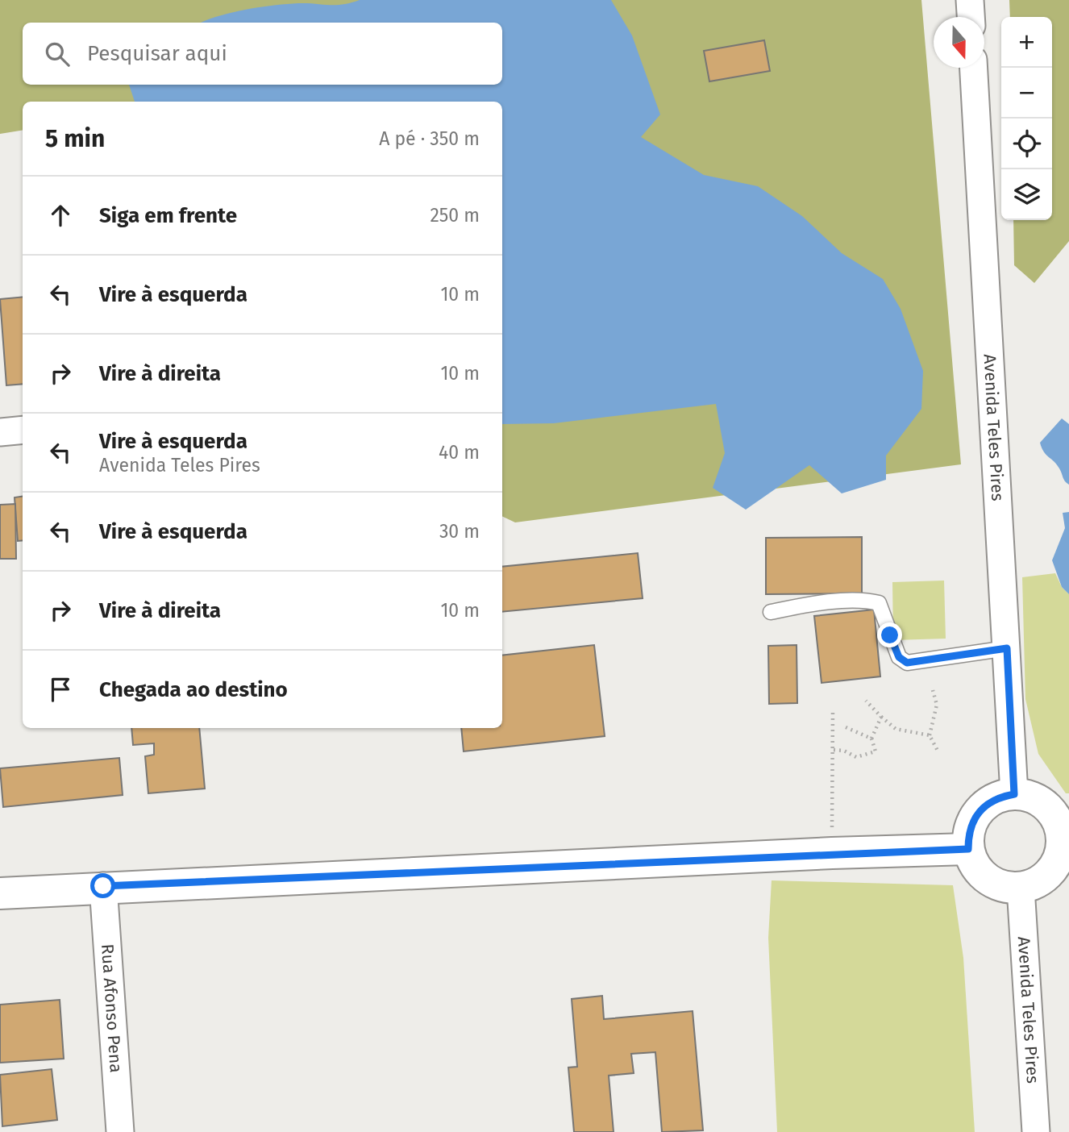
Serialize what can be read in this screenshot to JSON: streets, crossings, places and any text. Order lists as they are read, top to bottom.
{
  "streets": {
    "street": ["Avenida Teles Pires", "Rua Afonso Pena"]
  },
  "north": "bottom",
  "page": {
    "map_buttons": ["+", "−"],
    "search": "Pesquisar aqui",
    "heading": ["5 min", "A pé · 350 m"],
    "list": [
      ["Siga em frente", "250 m"],
      ["Vire à esquerda", "10 m"],
      ["Vire à direita", "10 m"],
      ["Vire à esquerda", "Avenida Teles Pires", "40 m"],
      ["Vire à esquerda", "30 m"],
      ["Vire à direita", "10 m"],
      "Chegada ao destino"
    ]
  }
}
